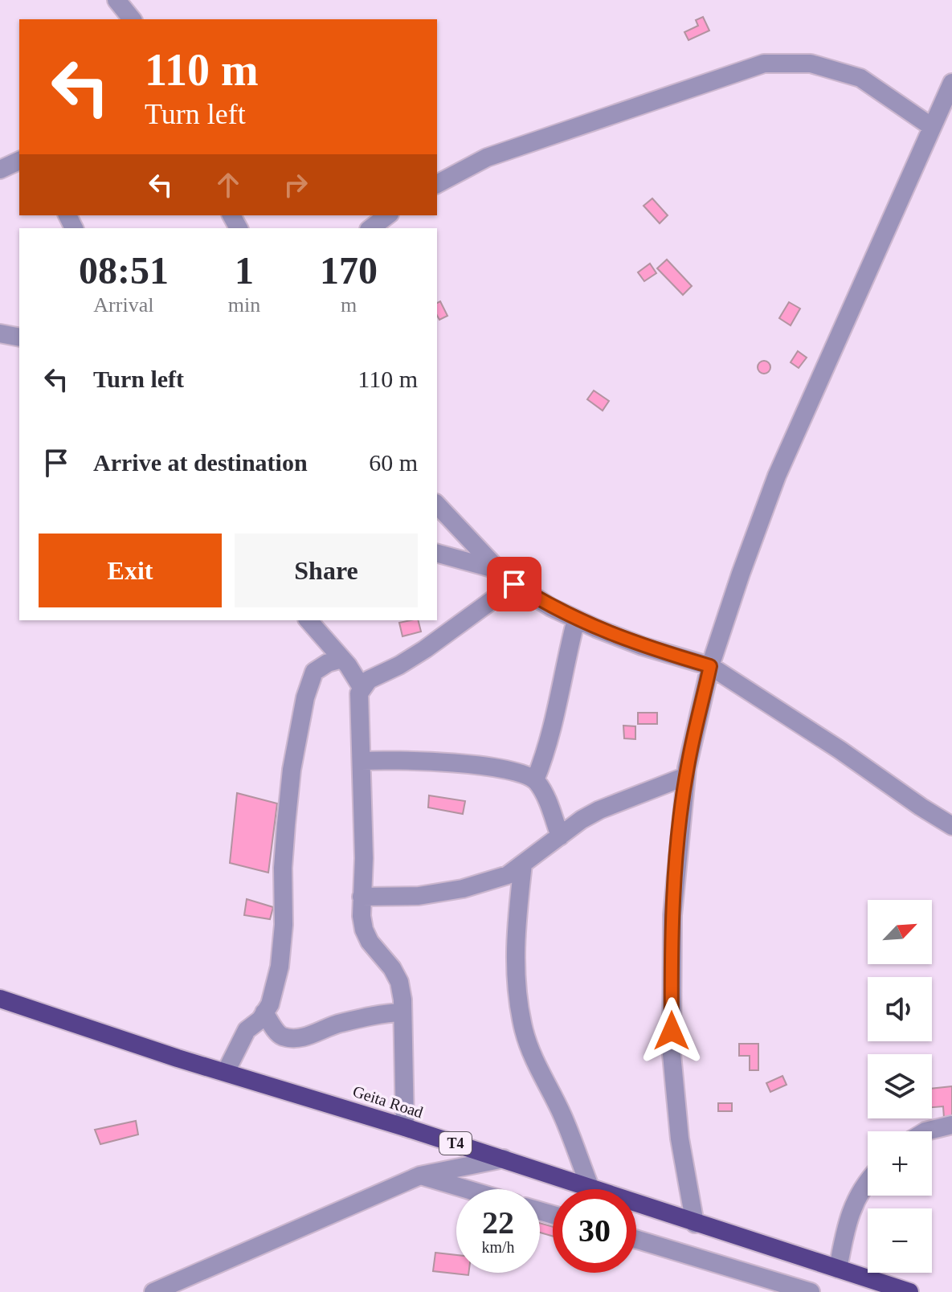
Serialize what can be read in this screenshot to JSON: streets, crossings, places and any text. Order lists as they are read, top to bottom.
{
  "streets": {
    "highway": ["Geita Road", "T4"]
  },
  "north": "top right",
  "page": {
    "turn": ["110 m", "Turn left"],
    "eta": [
      "08:51",
      "Arrival",
      "1",
      "min",
      "170",
      "m"
    ],
    "list": [
      {
        "name": "Turn left",
        "value": "110 m"
      },
      {
        "name": "Arrive at destination",
        "value": "60 m"
      }
    ],
    "buttons": ["Exit", "Share"],
    "map_buttons": ["+", "−"],
    "speed": "22 km/h",
    "limit": "30"
  }
}
